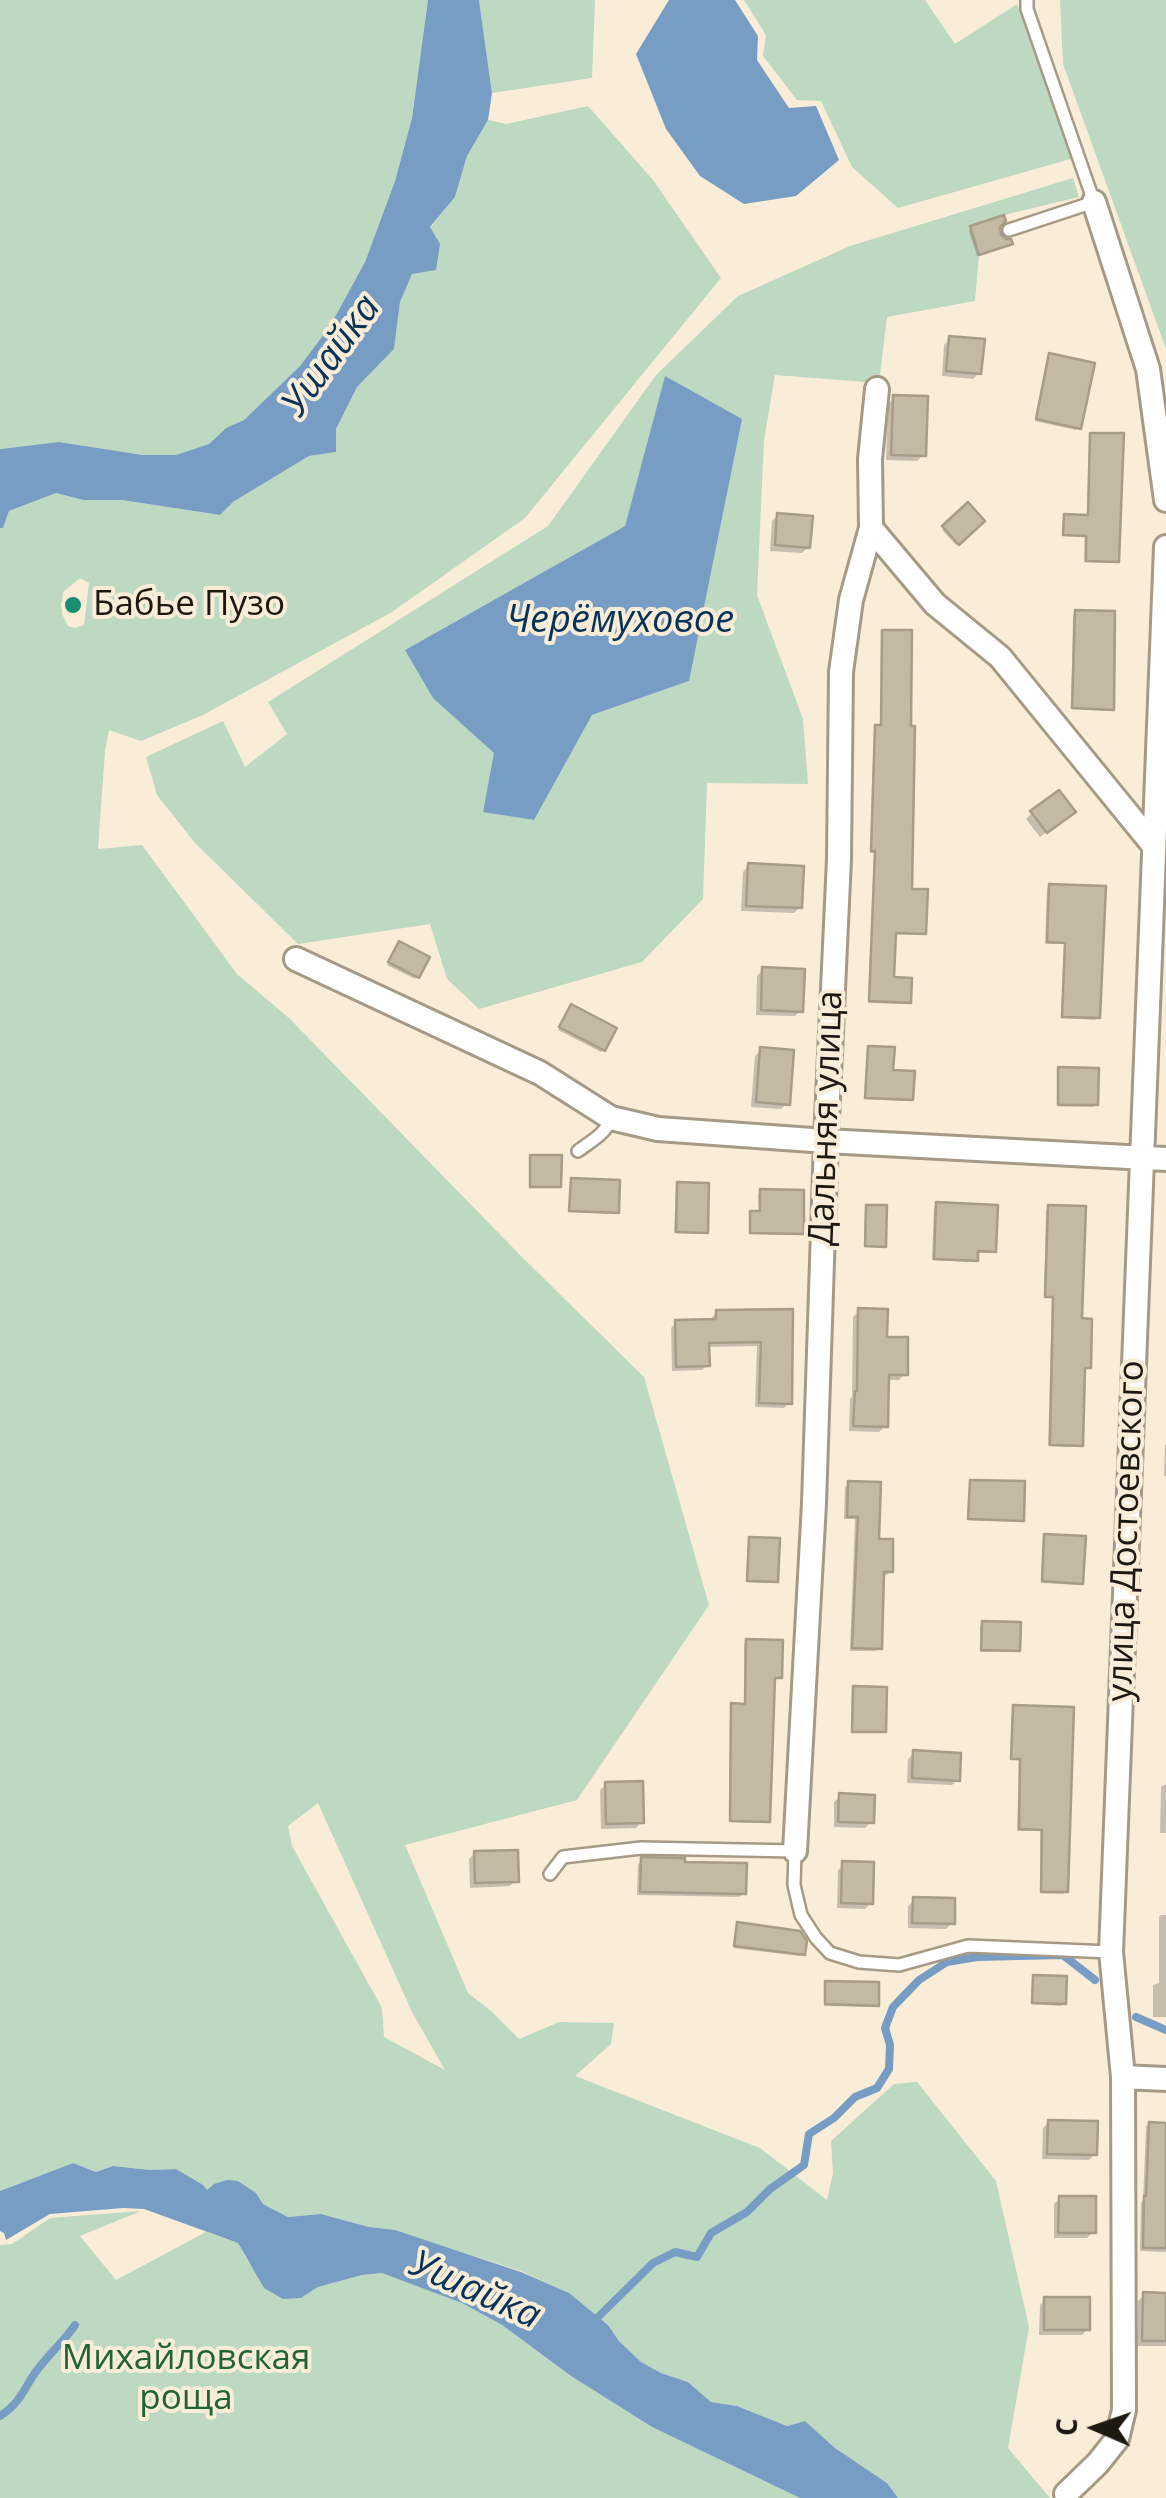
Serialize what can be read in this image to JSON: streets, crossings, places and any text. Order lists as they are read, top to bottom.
{
  "streets": {
    "street": ["Дальняя улица", "улица Достоевского"]
  },
  "water": ["Ушайка", "Черёмуховое"],
  "parks": ["Михайловская роща"],
  "places": ["Бабье Пузо"],
  "north": "left"
}
